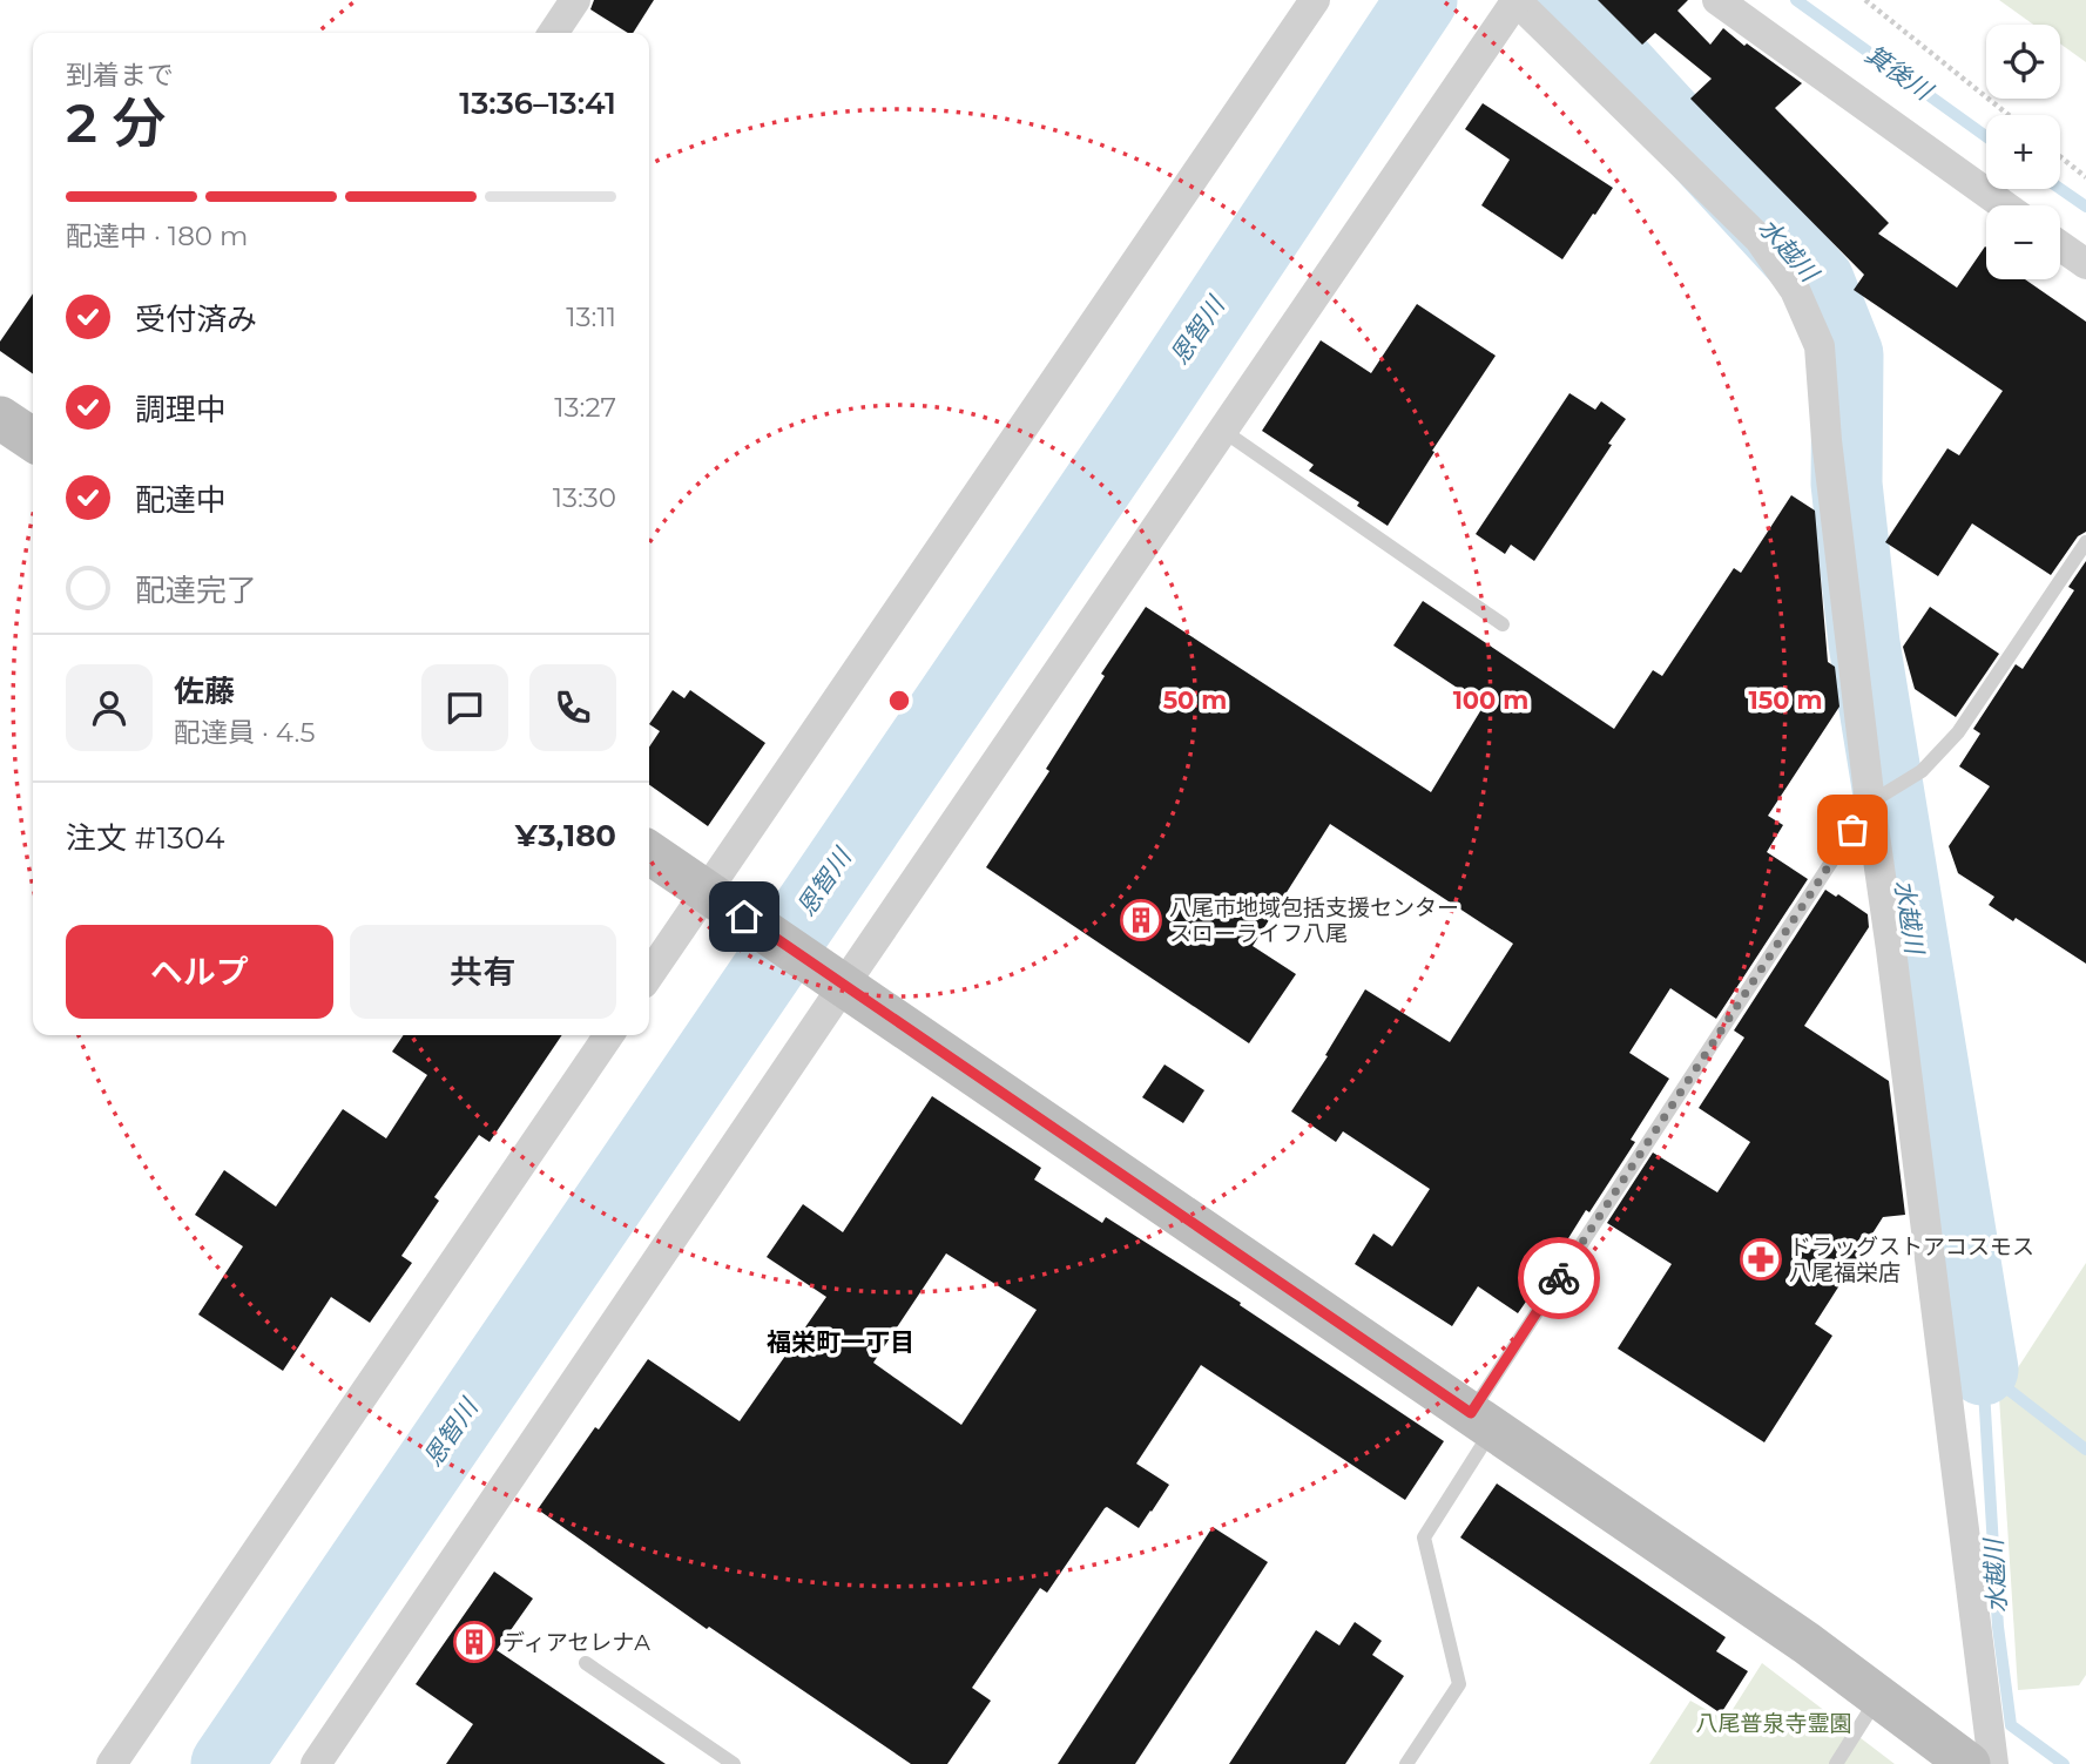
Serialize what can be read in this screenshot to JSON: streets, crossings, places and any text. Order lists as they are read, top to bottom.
{
  "districts": ["福栄町一丁目"],
  "water": ["箕後川", "水越川", "恩智川"],
  "parks": ["八尾普泉寺霊園"],
  "places": {
    "building": ["八尾市地域包括支援センター スローライフ八尾", "ディアセレナA"],
    "pharmacy": ["ドラッグストアコスモス 八尾福栄店"]
  },
  "page": {
    "map_buttons": ["+", "−"],
    "heading": ["2 分", "到着まで", "13:36–13:41"],
    "panel": [
      "佐藤",
      "配達員 · 4.5",
      "注文 #1304",
      "¥3,180"
    ],
    "bar": "配達中 · 180 m",
    "list": [
      ["受付済み", "13:11"],
      ["調理中", "13:27"],
      ["配達中", "13:30"],
      "配達完了"
    ],
    "buttons": ["ヘルプ", "共有"]
  },
  "rings": ["50 m", "100 m", "150 m"]
}
